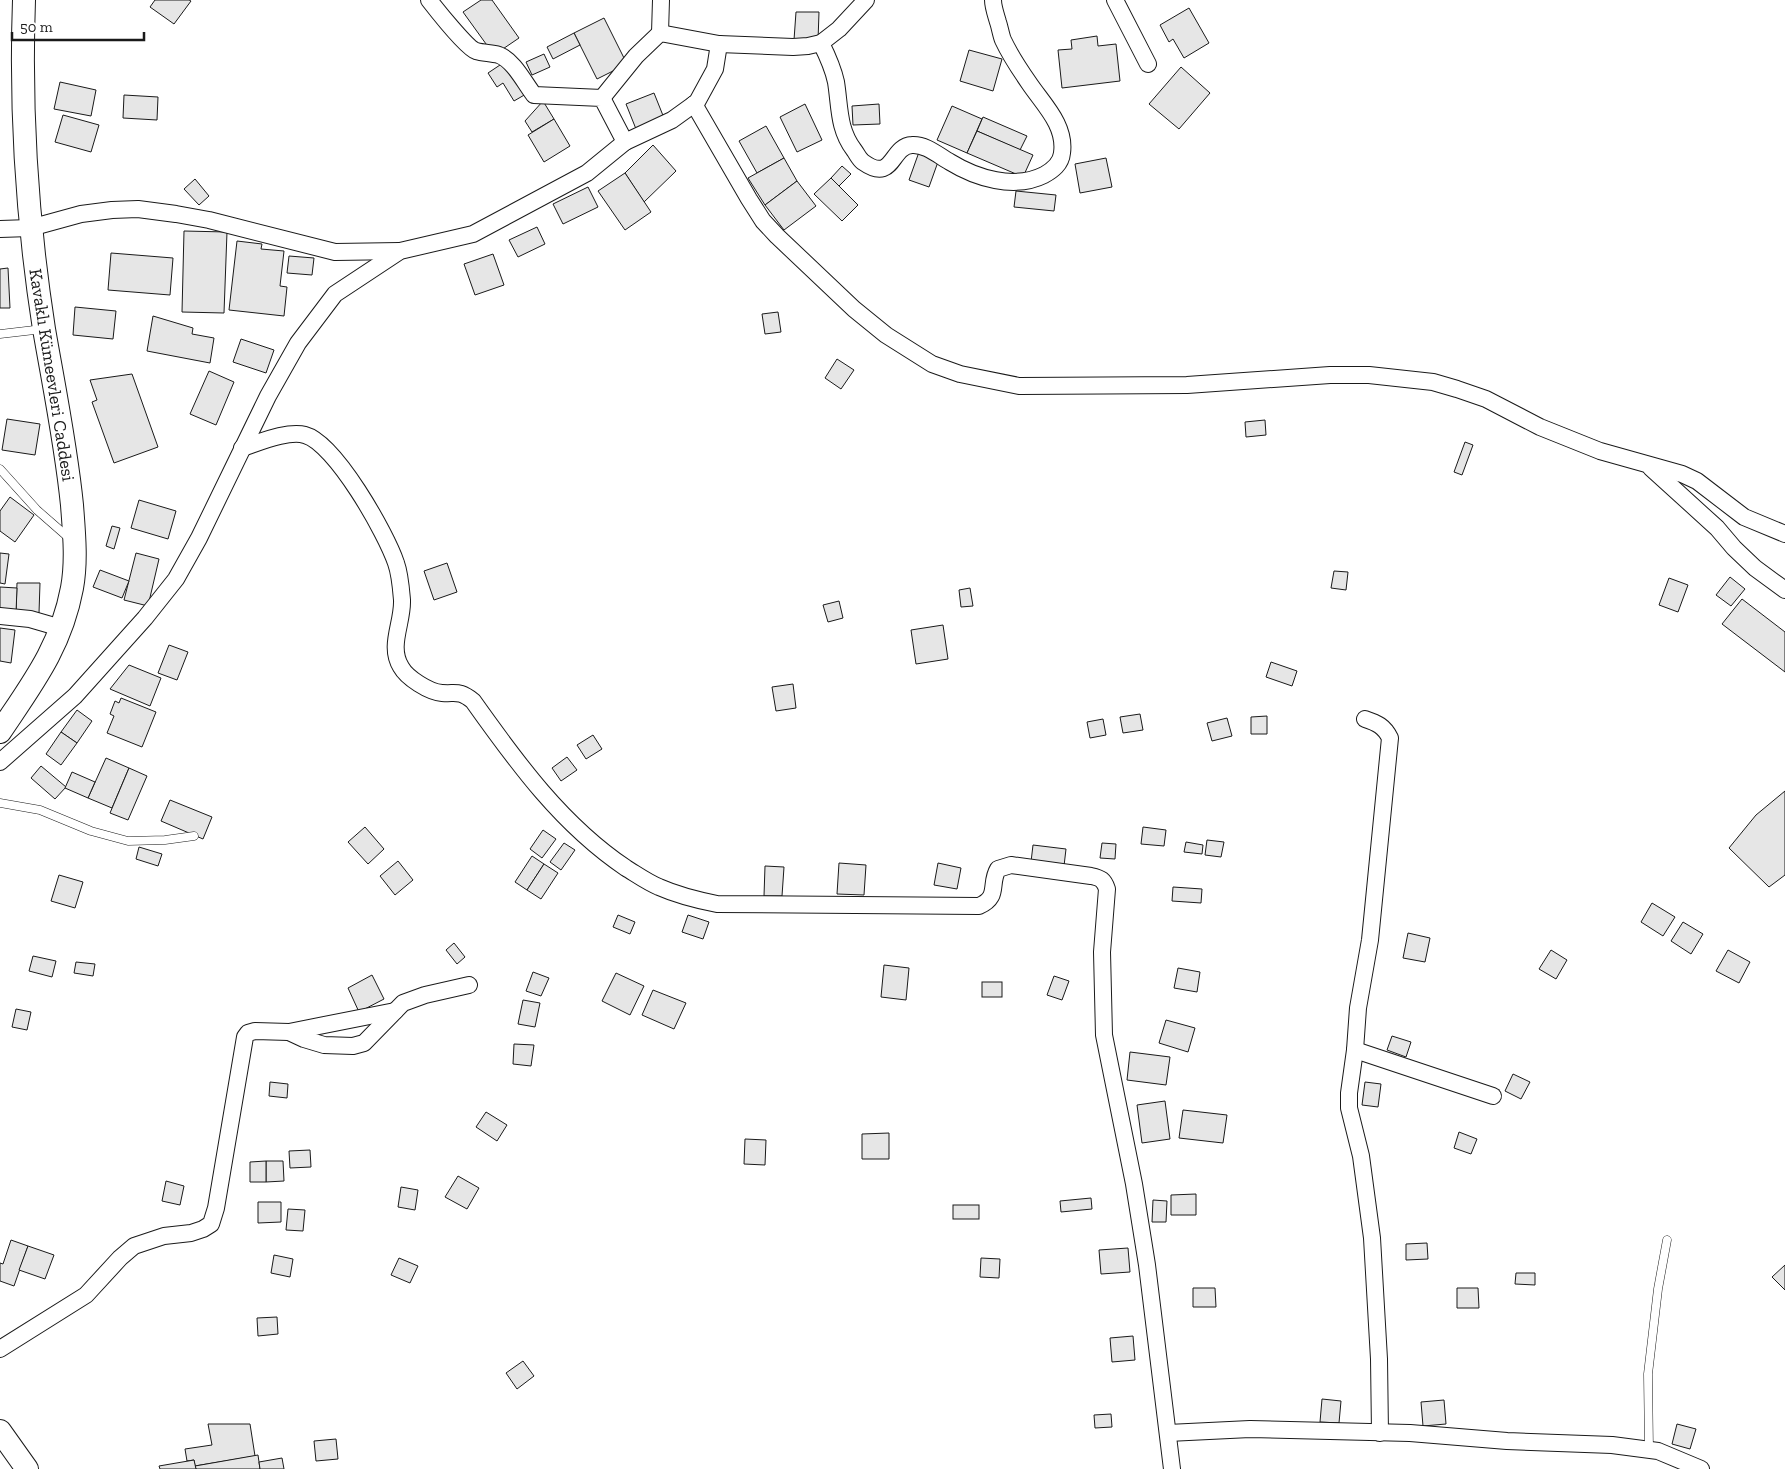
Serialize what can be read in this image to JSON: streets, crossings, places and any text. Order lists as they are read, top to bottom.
{
  "streets": {
    "street": ["Kavaklı Kümeevleri Caddesi"]
  },
  "scale_bar": "50 m"
}
